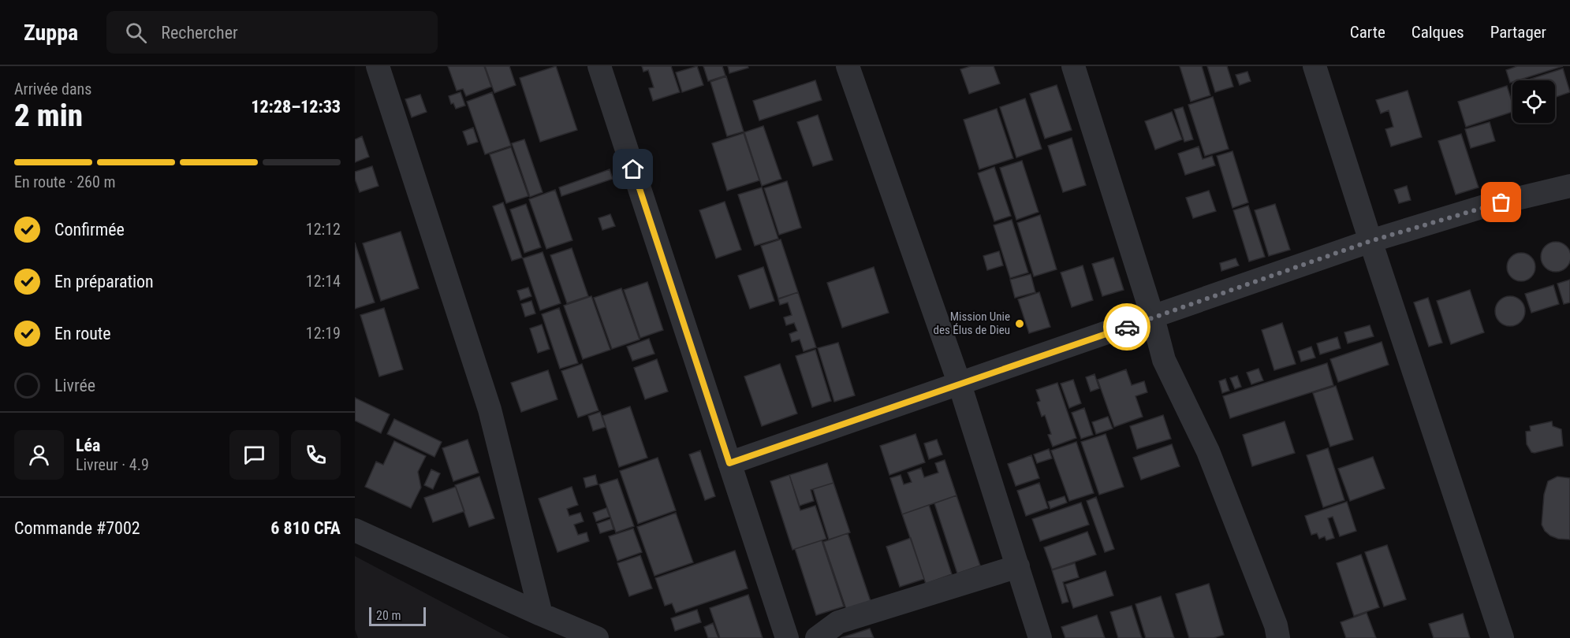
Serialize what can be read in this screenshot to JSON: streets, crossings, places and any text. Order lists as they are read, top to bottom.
{
  "places": ["Mission Unie des Élus de Dieu"],
  "scale_bar": "20 m",
  "page": {
    "header": "Zuppa",
    "search": "Rechercher",
    "nav": ["Carte", "Calques", "Partager"],
    "heading": ["2 min", "Arrivée dans", "12:28–12:33"],
    "panel": [
      "Léa",
      "Livreur · 4.9",
      "Commande #7002",
      "6 810 CFA"
    ],
    "bar": "En route · 260 m",
    "list": [
      ["Confirmée", "12:12"],
      ["En préparation", "12:14"],
      ["En route", "12:19"],
      "Livrée"
    ],
    "scale": "20 m"
  }
}
